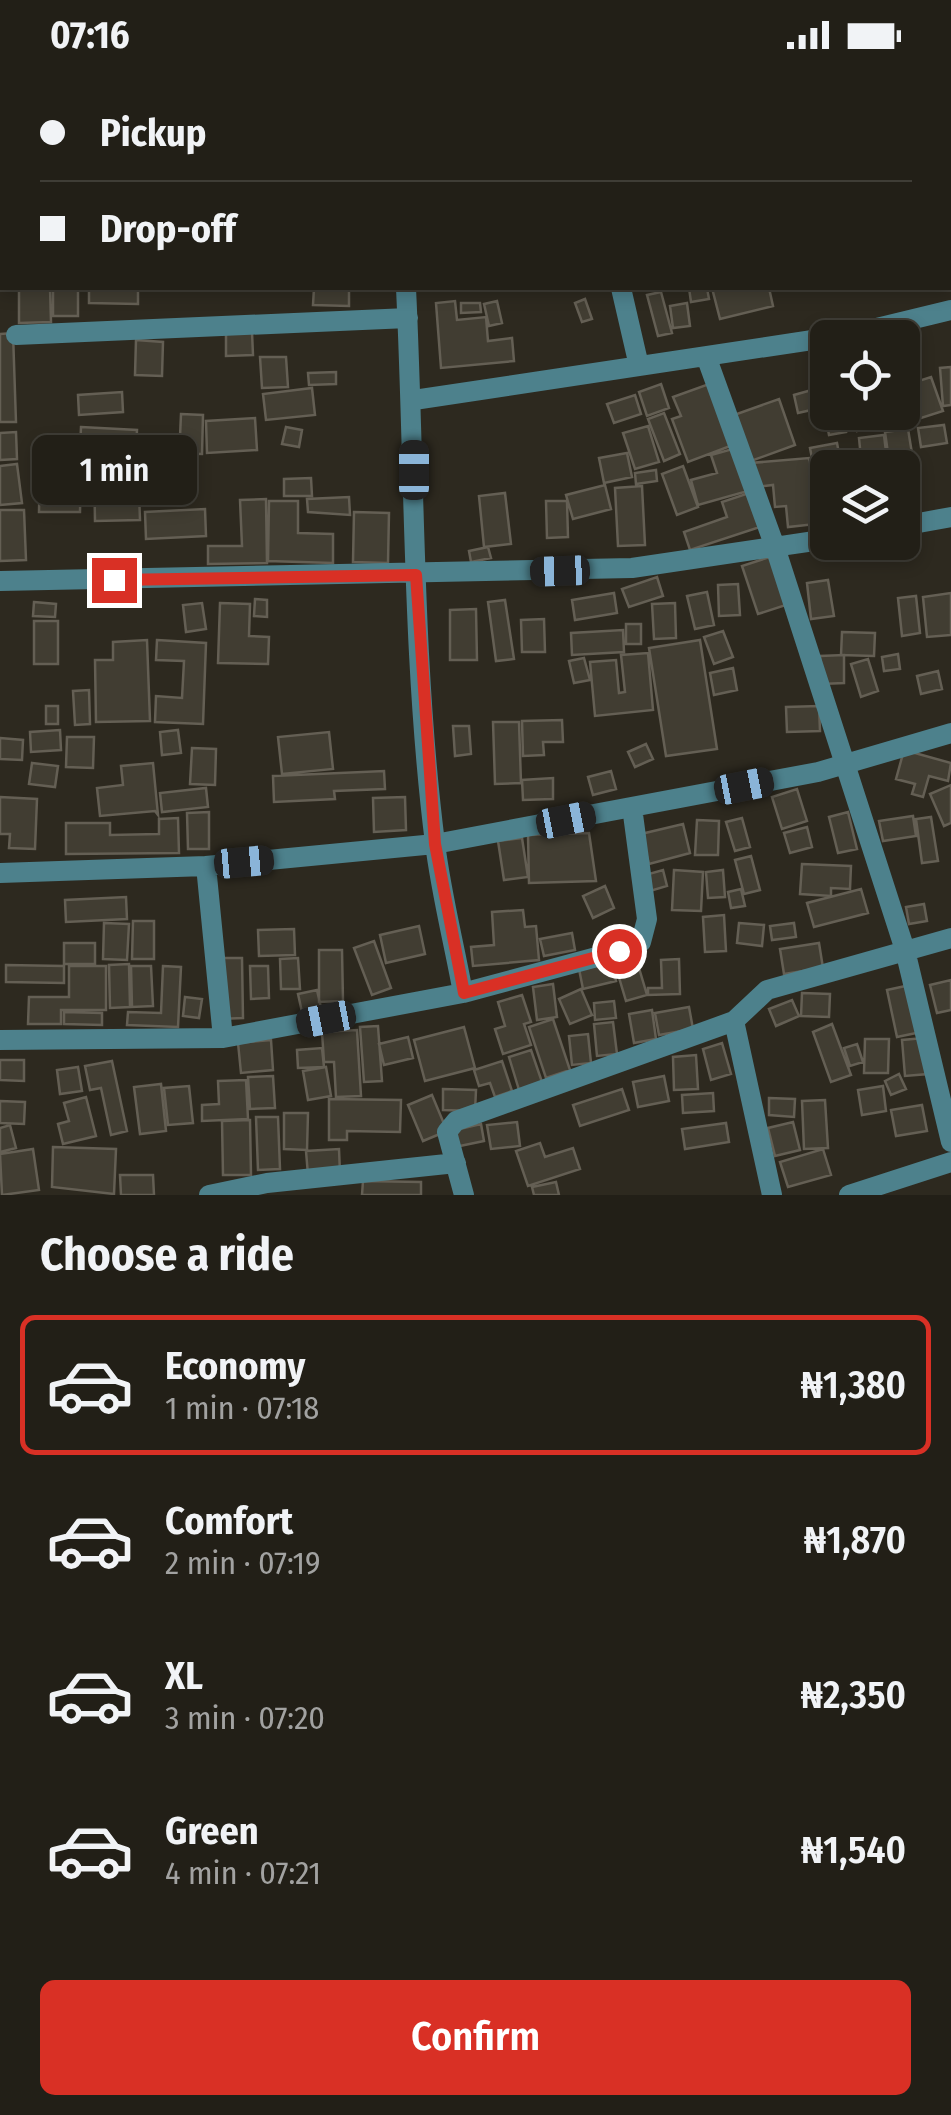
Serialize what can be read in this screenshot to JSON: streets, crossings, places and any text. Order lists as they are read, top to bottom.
{
  "page": {
    "status": "07:16",
    "banner": ["Pickup", "Drop-off"],
    "bubble": "1 min",
    "heading": "Choose a ride",
    "list": [
      {
        "name": "Economy",
        "note": "1 min · 07:18",
        "value": "₦1,380"
      },
      {
        "name": "Comfort",
        "note": "2 min · 07:19",
        "value": "₦1,870"
      },
      {
        "name": "XL",
        "note": "3 min · 07:20",
        "value": "₦2,350"
      },
      {
        "name": "Green",
        "note": "4 min · 07:21",
        "value": "₦1,540"
      }
    ],
    "buttons": "Confirm"
  }
}
